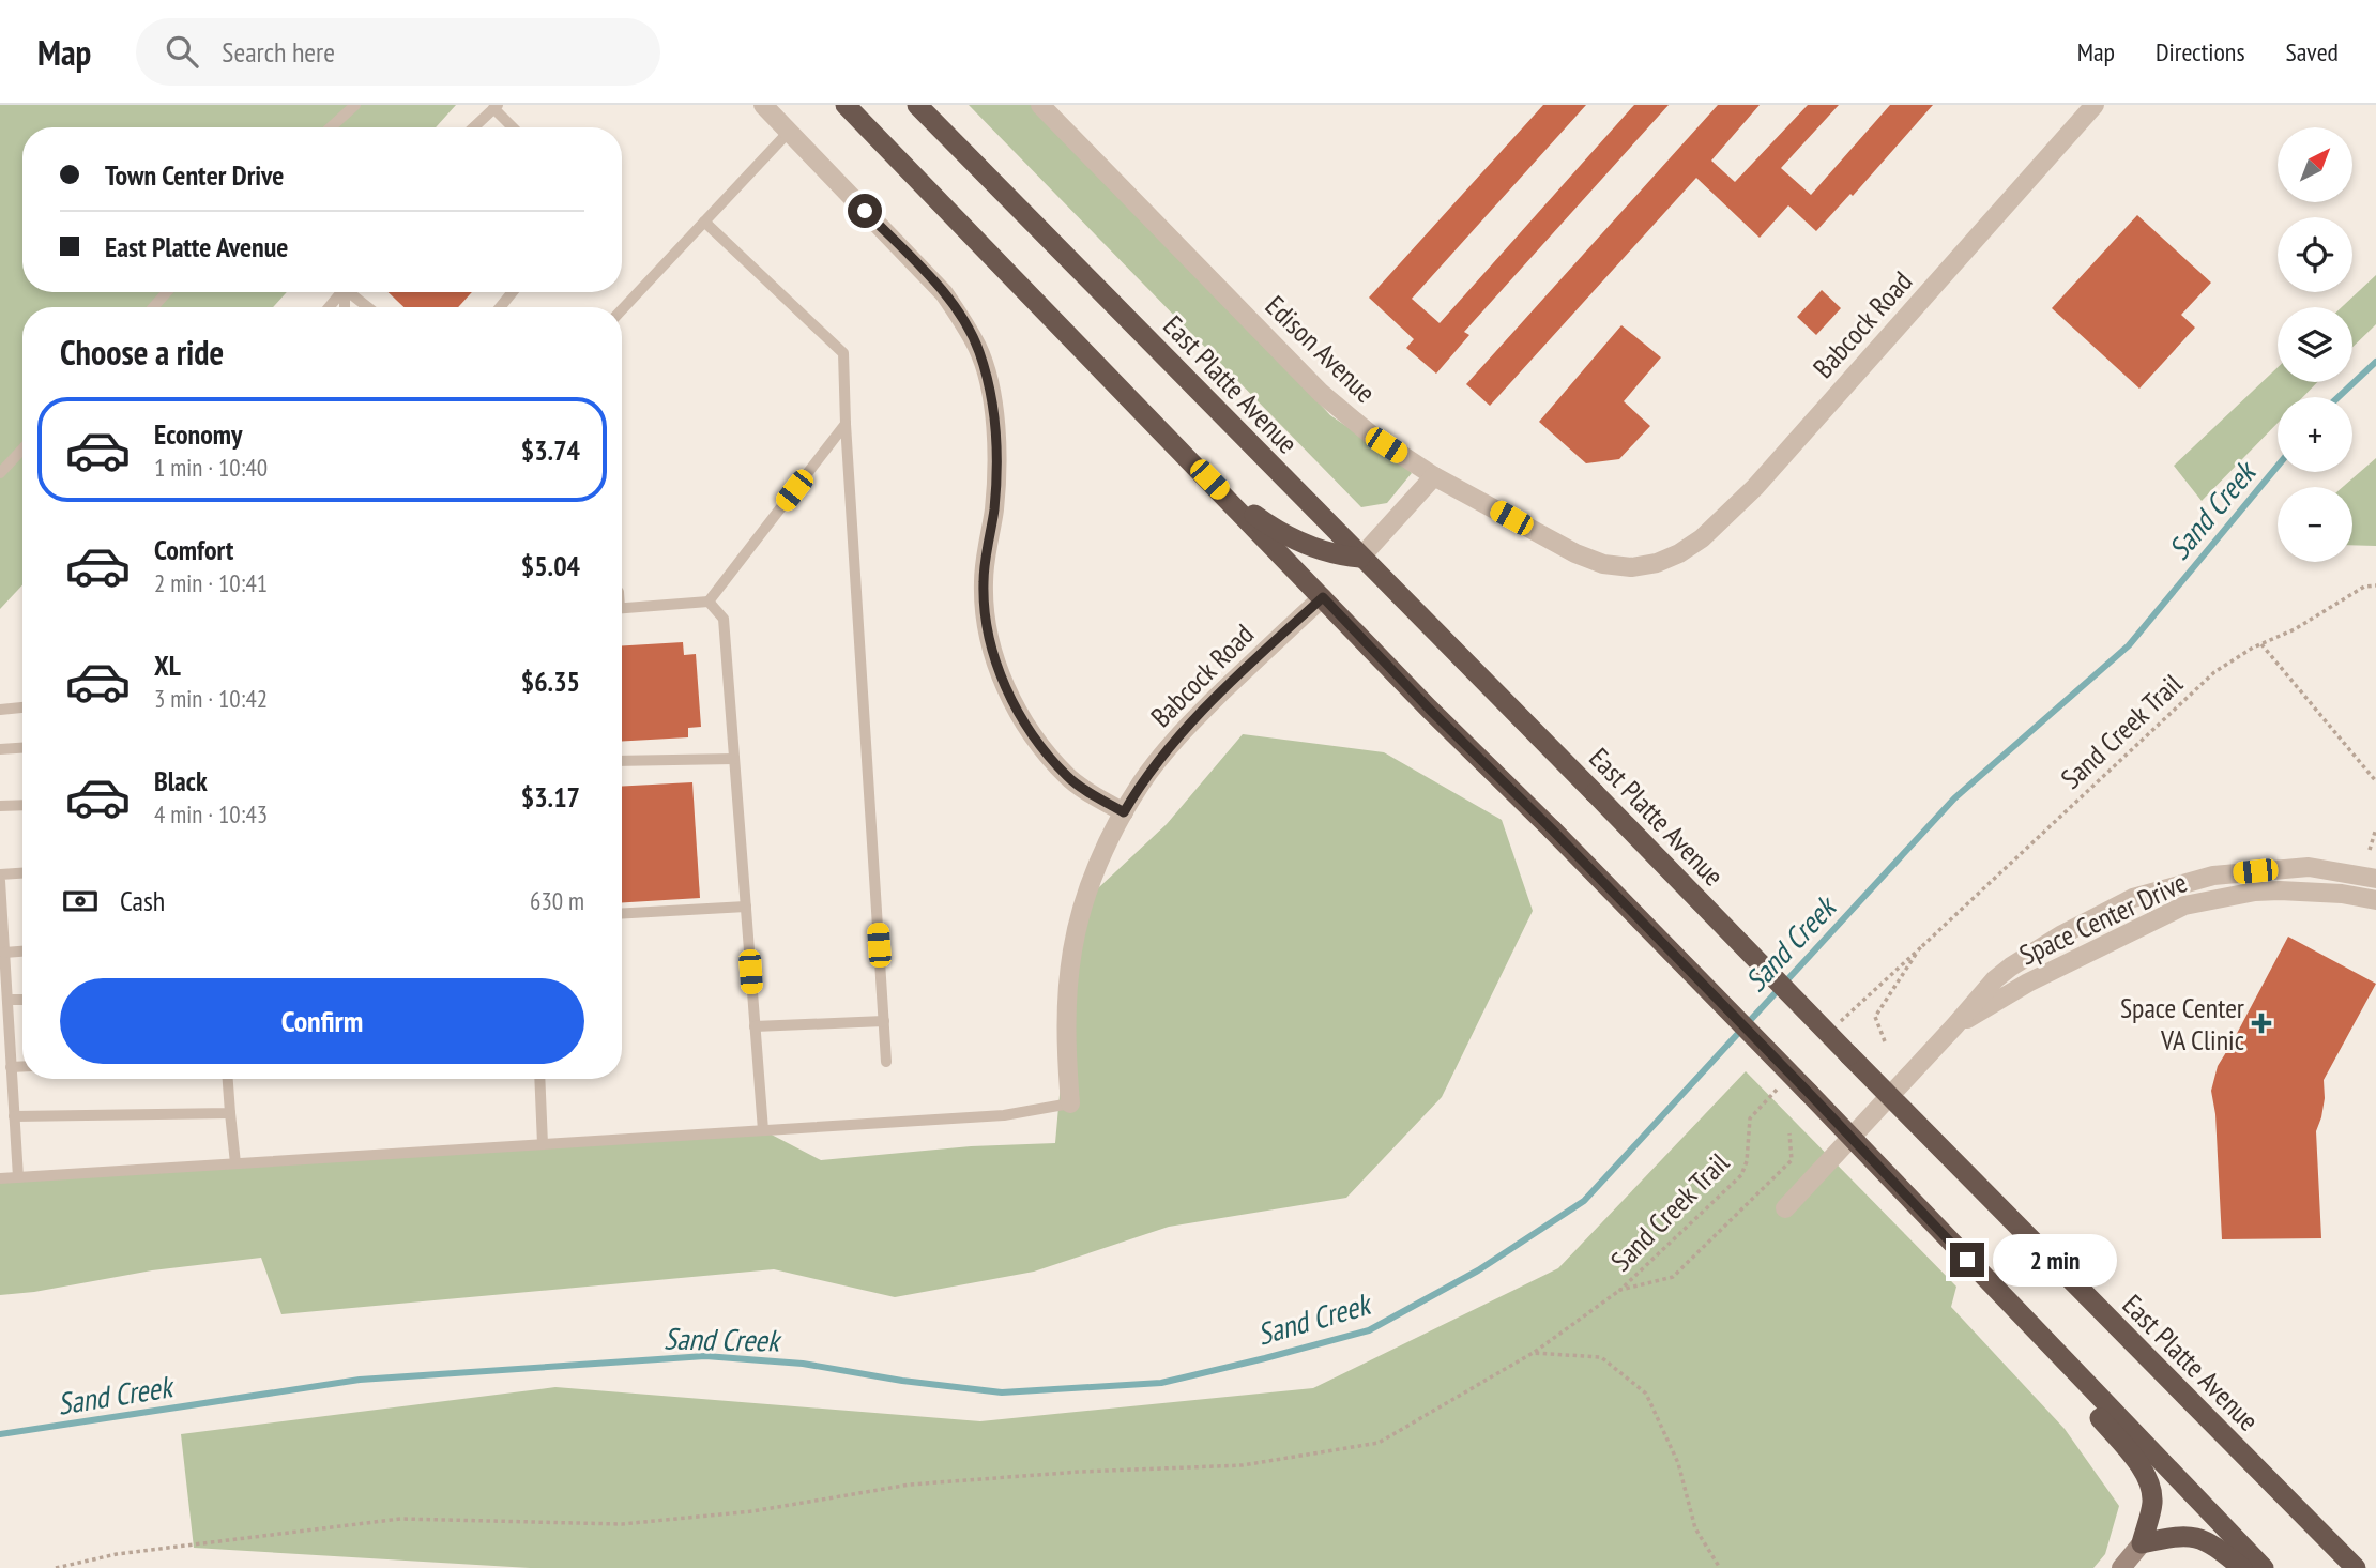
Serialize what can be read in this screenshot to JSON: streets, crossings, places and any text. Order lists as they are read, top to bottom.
{
  "streets": {
    "highway": ["East Platte Avenue"],
    "street": ["Babcock Road", "Edison Avenue", "Space Center Drive"],
    "path": ["Sand Creek Trail"]
  },
  "crossings": [
    ["Babcock Road", "Edison Avenue"],
    ["East Platte Avenue", "Space Center Drive"]
  ],
  "water": ["Sand Creek"],
  "places": {
    "health": ["Space Center VA Clinic"]
  },
  "north": "top right",
  "page": {
    "header": "Map",
    "search": "Search here",
    "nav": ["Map", "Directions", "Saved"],
    "map_buttons": ["+", "−"],
    "banner": ["Town Center Drive", "East Platte Avenue"],
    "heading": "Choose a ride",
    "list": [
      {
        "name": "Economy",
        "note": "1 min · 10:40",
        "value": "$3.74"
      },
      {
        "name": "Comfort",
        "note": "2 min · 10:41",
        "value": "$5.04"
      },
      {
        "name": "XL",
        "note": "3 min · 10:42",
        "value": "$6.35"
      },
      {
        "name": "Black",
        "note": "4 min · 10:43",
        "value": "$3.17"
      }
    ],
    "pay": ["Cash", "630 m"],
    "buttons": "Confirm",
    "bubble": "2 min"
  }
}
